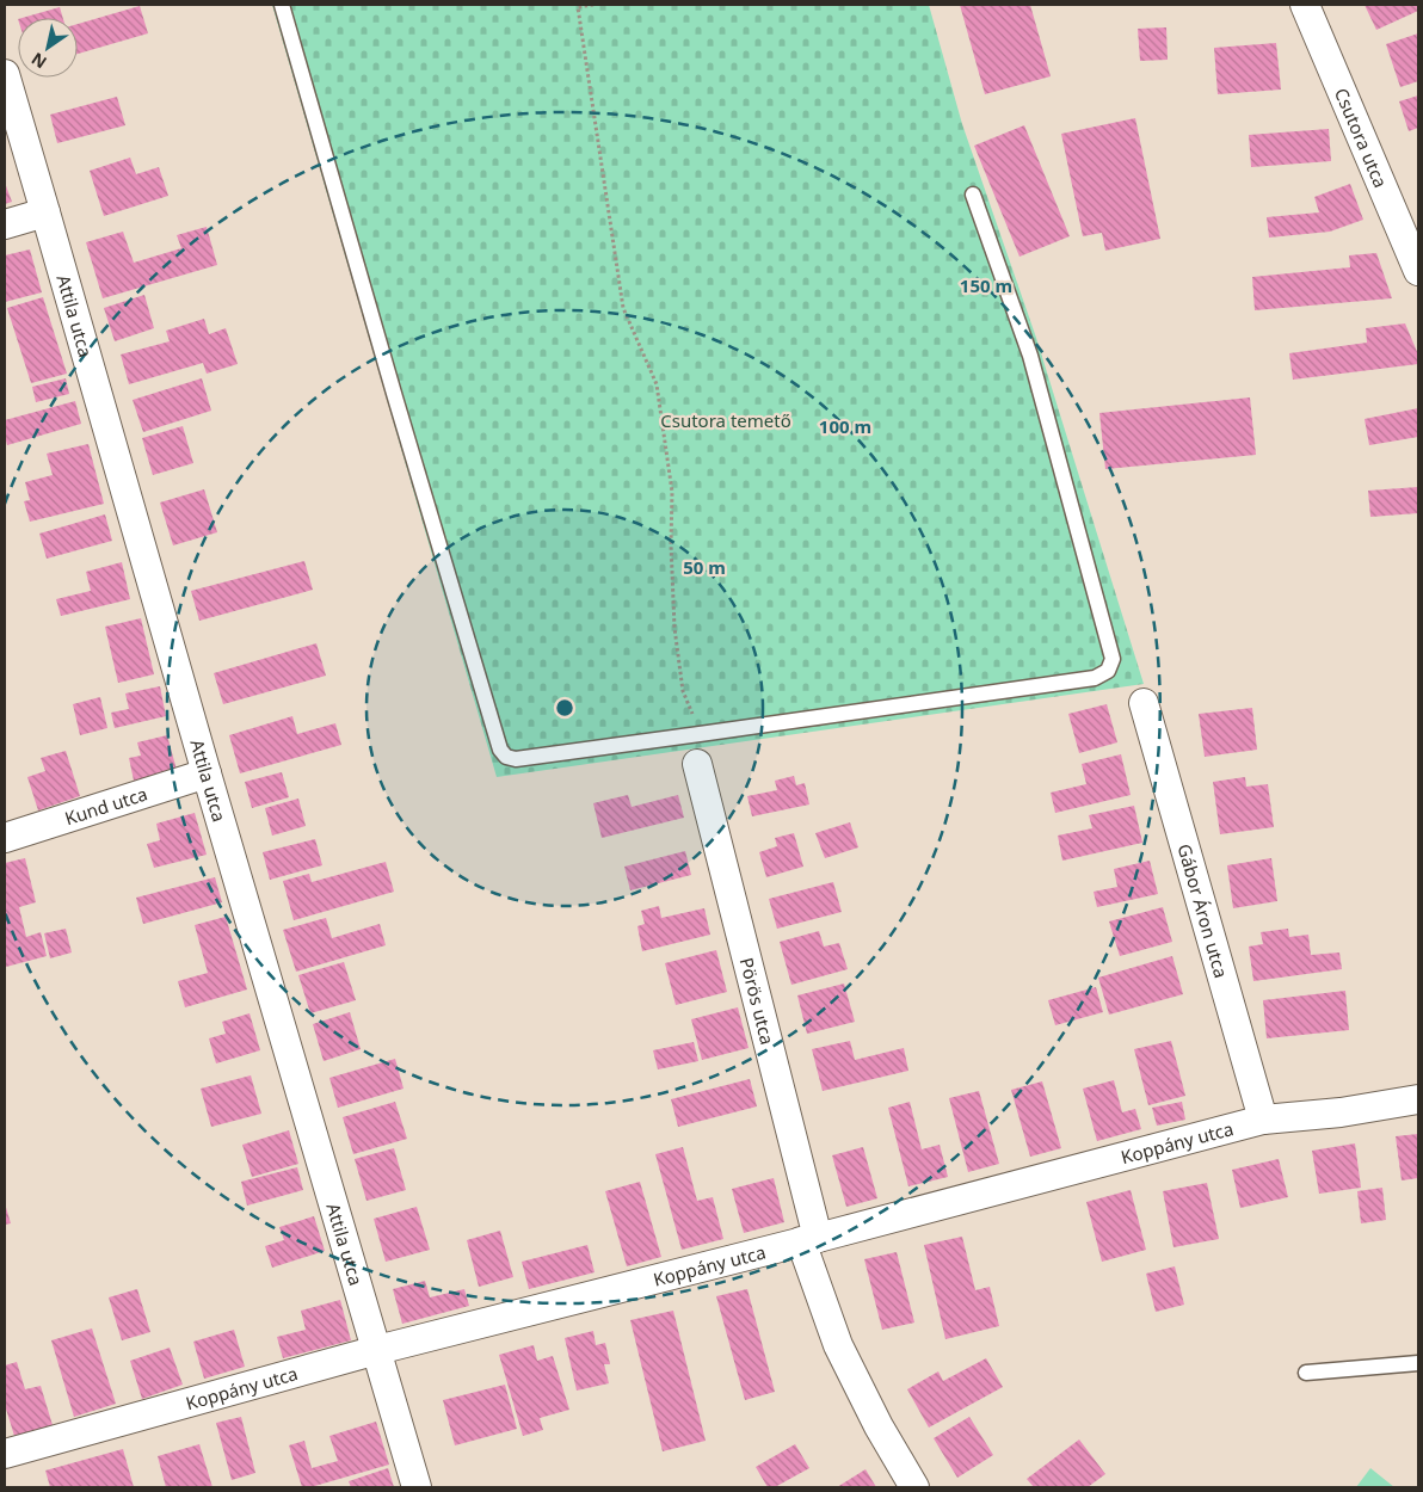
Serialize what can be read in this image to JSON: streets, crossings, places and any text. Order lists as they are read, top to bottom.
{
  "streets": {
    "street": [
      "Csutora utca",
      "Attila utca",
      "Kund utca",
      "Gábor Áron utca",
      "Pörös utca",
      "Koppány utca"
    ]
  },
  "crossings": [
    ["Attila utca", "Kund utca"],
    ["Attila utca", "Koppány utca"],
    ["Gábor Áron utca", "Koppány utca"],
    ["Pörös utca", "Koppány utca"]
  ],
  "parks": ["Csutora temető"],
  "north": "bottom left",
  "rings": ["150 m", "100 m", "50 m"]
}
